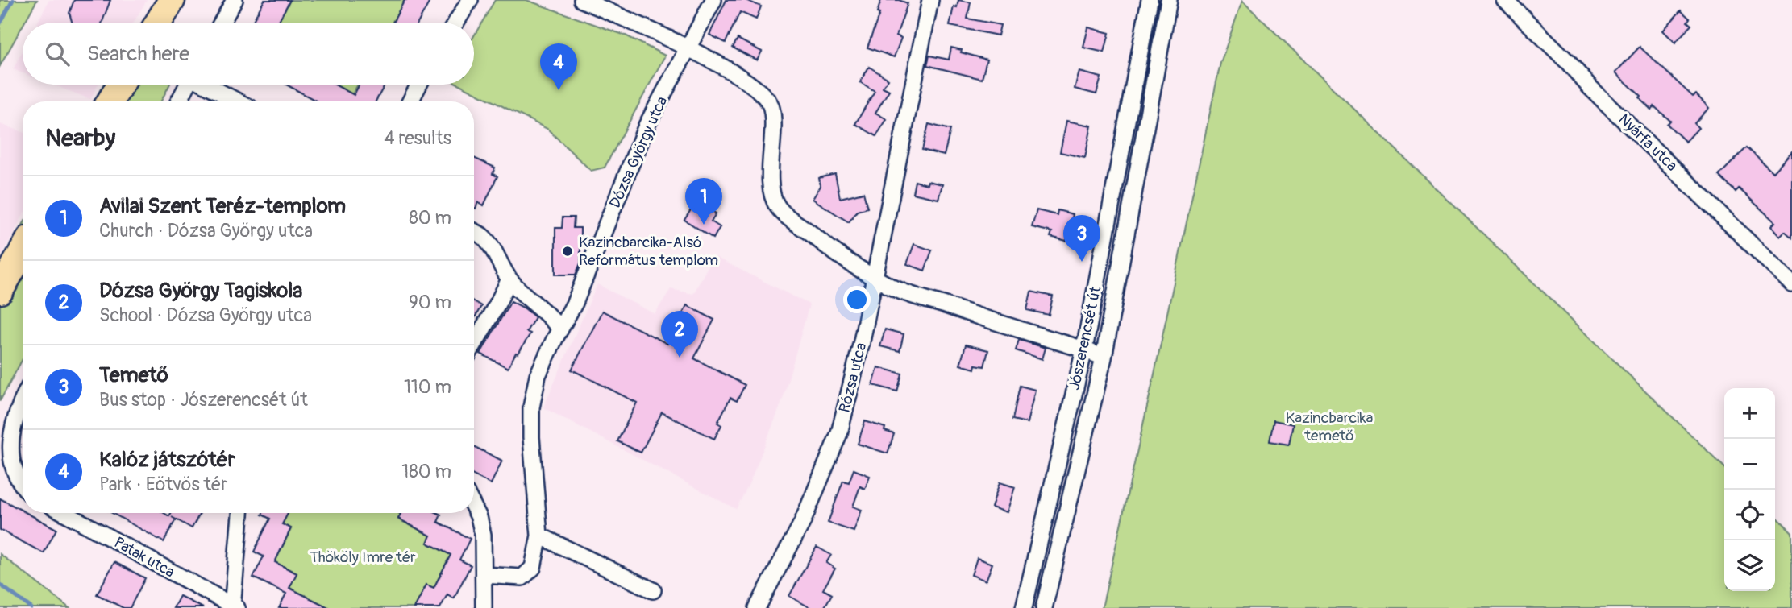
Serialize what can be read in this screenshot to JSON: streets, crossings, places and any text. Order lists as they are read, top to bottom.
{
  "streets": {
    "street": [
      "Nyárfa utca",
      "Dózsa György utca",
      "Jószerencsét út",
      "Rózsa utca",
      "Patak utca"
    ]
  },
  "parks": ["Kazincbarcika temető", "Thököly Imre tér"],
  "places": ["Kazincbarcika-Alsó Református templom"],
  "page": {
    "search": "Search here",
    "pins": [
      "4",
      "1",
      "3",
      "2"
    ],
    "heading": ["Nearby", "4 results"],
    "list": [
      {
        "mark": "1",
        "name": "Avilai Szent Teréz-templom",
        "note": "Church · Dózsa György utca",
        "value": "80 m"
      },
      {
        "mark": "2",
        "name": "Dózsa György Tagiskola",
        "note": "School · Dózsa György utca",
        "value": "90 m"
      },
      {
        "mark": "3",
        "name": "Temető",
        "note": "Bus stop · Jószerencsét út",
        "value": "110 m"
      },
      {
        "mark": "4",
        "name": "Kalóz játszótér",
        "note": "Park · Eötvös tér",
        "value": "180 m"
      }
    ],
    "map_buttons": ["+", "−"]
  }
}
